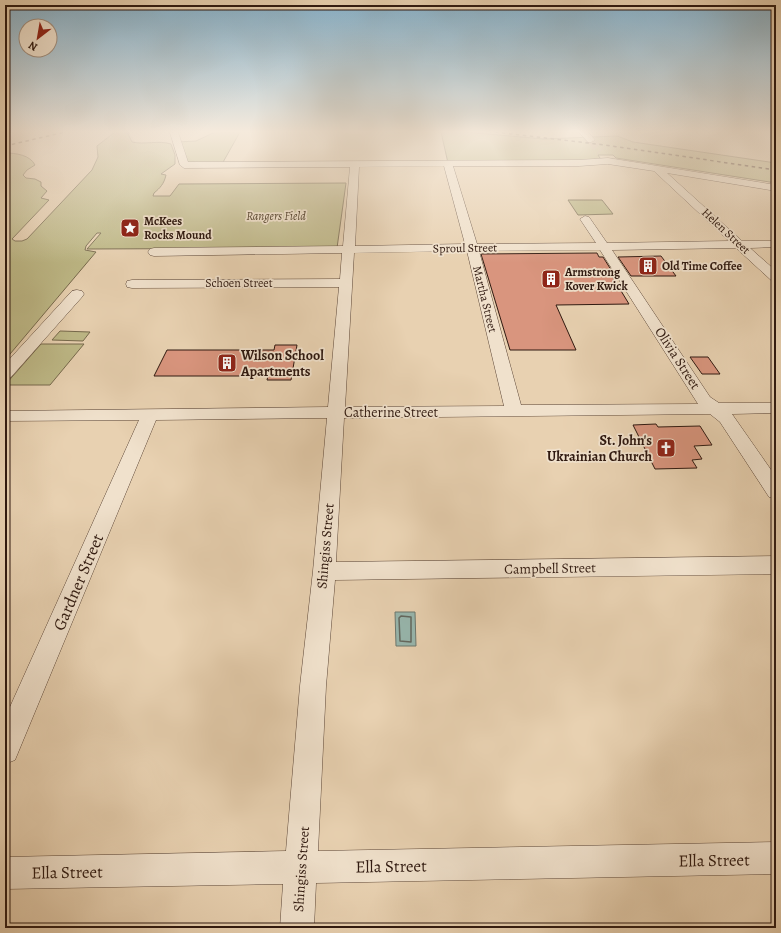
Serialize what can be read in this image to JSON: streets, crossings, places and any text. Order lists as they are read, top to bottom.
{
  "streets": {
    "street": [
      "Helen Street",
      "Sproul Street",
      "Schoen Street",
      "Martha Street",
      "Olivia Street",
      "Catherine Street",
      "Shingiss Street",
      "Campbell Street",
      "Gardner Street",
      "Ella Street"
    ]
  },
  "crossings": [
    ["Helen Street", "Sproul Street"],
    ["Sproul Street", "Martha Street"],
    ["Sproul Street", "Olivia Street"],
    ["Sproul Street", "Shingiss Street"],
    ["Schoen Street", "Shingiss Street"],
    ["Martha Street", "Catherine Street"],
    ["Olivia Street", "Catherine Street"],
    ["Catherine Street", "Shingiss Street"],
    ["Catherine Street", "Gardner Street"],
    ["Shingiss Street", "Campbell Street"],
    ["Shingiss Street", "Ella Street"]
  ],
  "parks": ["Rangers Field"],
  "places": {
    "place": ["McKees Rocks Mound"],
    "building": ["Old Time Coffee", "Armstrong Kover Kwick", "Wilson School Apartments"],
    "church": ["St. John's Ukrainian Church"]
  },
  "north": "bottom left"
}
